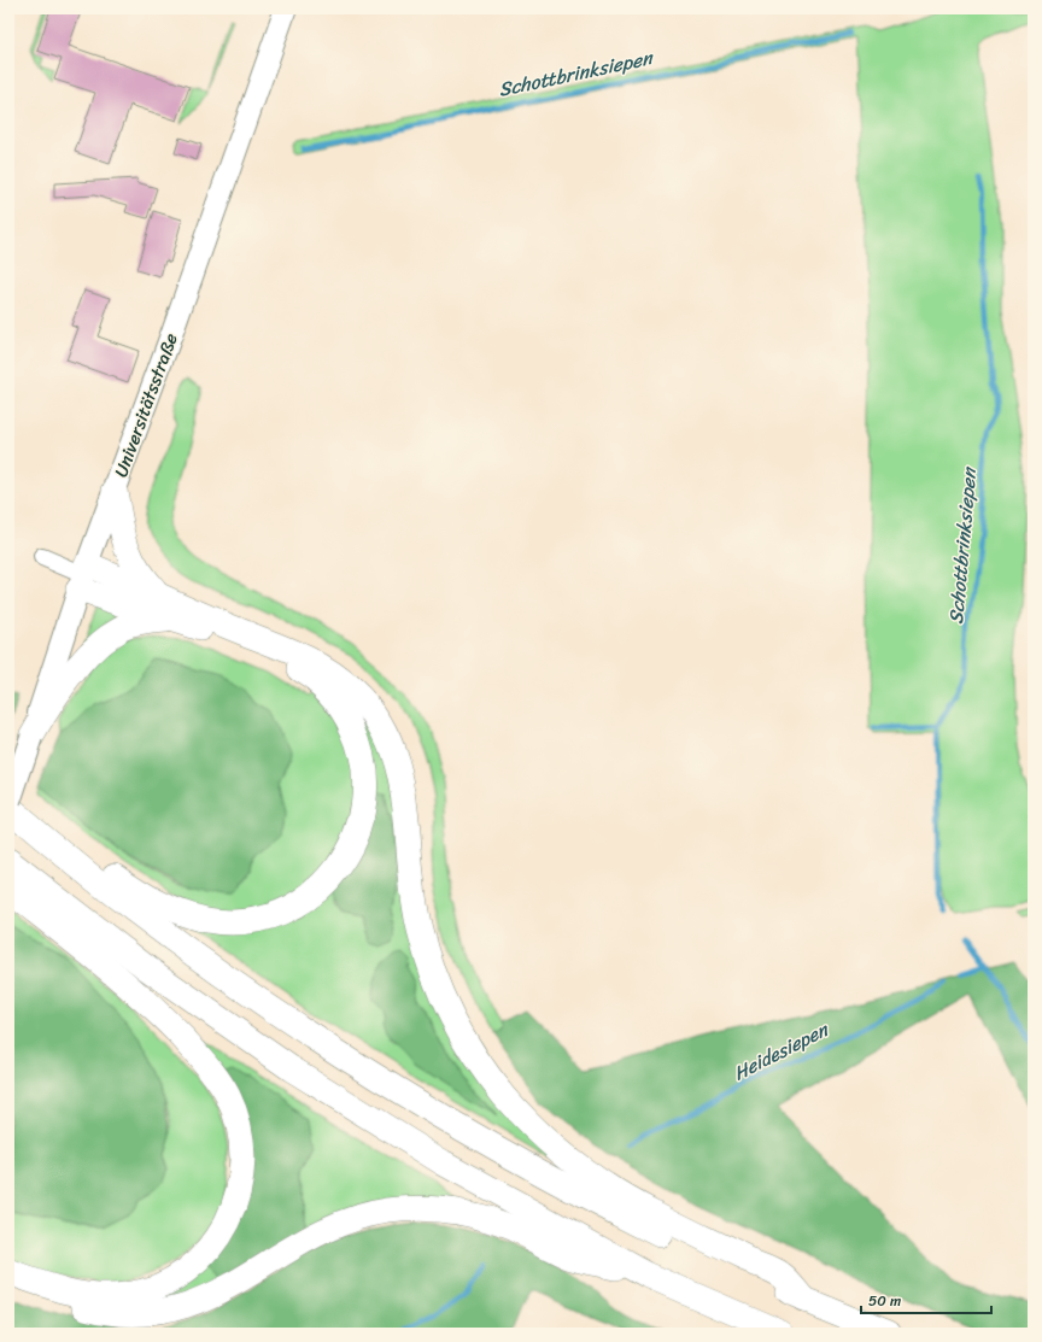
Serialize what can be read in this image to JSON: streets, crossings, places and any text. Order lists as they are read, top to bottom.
{
  "streets": {
    "main road": ["Universitätsstraße"]
  },
  "water": ["Schottbrinksiepen", "Heidesiepen"],
  "scale_bar": "50 m"
}
